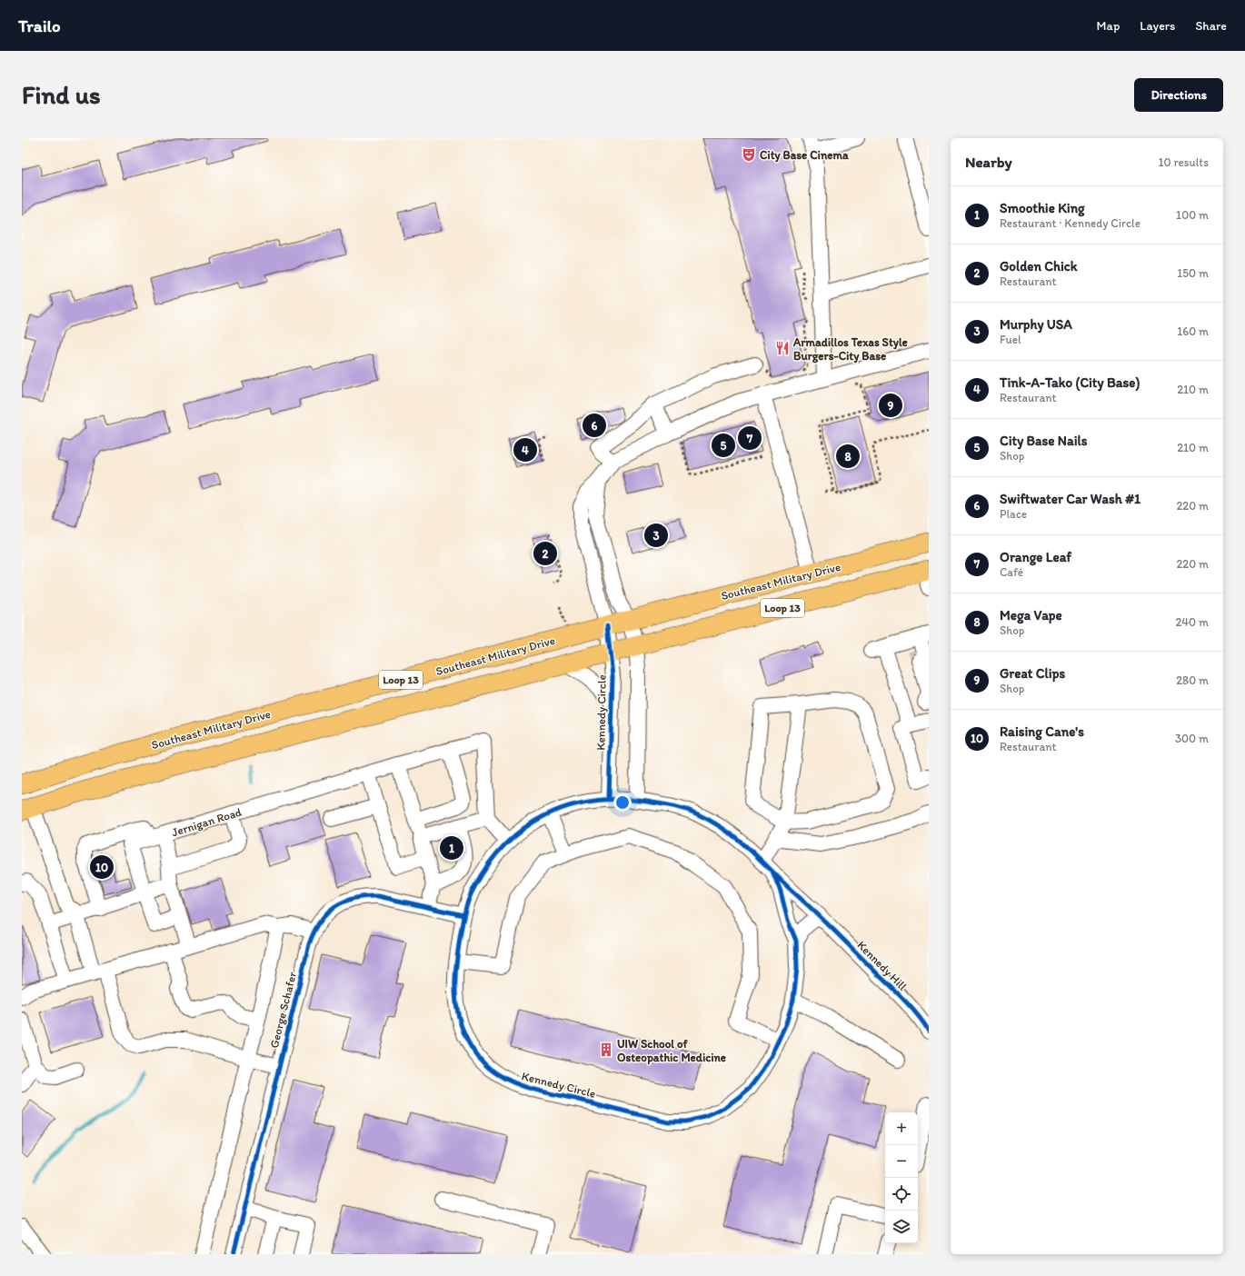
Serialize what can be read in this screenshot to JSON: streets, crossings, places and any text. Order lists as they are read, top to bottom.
{
  "streets": {
    "main road": ["Southeast Military Drive", "Loop 13"],
    "street": [
      "Kennedy Circle",
      "Jernigan Road",
      "Kennedy Hill",
      "George Schafer"
    ]
  },
  "crossings": [
    ["Southeast Military Drive", "Kennedy Circle"],
    ["Loop 13", "Kennedy Circle"],
    ["Kennedy Circle", "Kennedy Hill"],
    ["Kennedy Circle", "George Schafer"]
  ],
  "places": {
    "theatre": ["City Base Cinema"],
    "restaurant": ["Armadillos Texas Style Burgers-City Base"],
    "building": ["UIW School of Osteopathic Medicine"]
  },
  "page": {
    "header": "Trailo",
    "nav": ["Map", "Layers", "Share"],
    "buttons": "Directions",
    "title": "Find us",
    "heading": ["Nearby", "10 results"],
    "list": [
      {
        "mark": "1",
        "name": "Smoothie King",
        "note": "Restaurant · Kennedy Circle",
        "value": "100 m"
      },
      {
        "mark": "2",
        "name": "Golden Chick",
        "note": "Restaurant",
        "value": "150 m"
      },
      {
        "mark": "3",
        "name": "Murphy USA",
        "note": "Fuel",
        "value": "160 m"
      },
      {
        "mark": "4",
        "name": "Tink-A-Tako (City Base)",
        "note": "Restaurant",
        "value": "210 m"
      },
      {
        "mark": "5",
        "name": "City Base Nails",
        "note": "Shop",
        "value": "210 m"
      },
      {
        "mark": "6",
        "name": "Swiftwater Car Wash #1",
        "note": "Place",
        "value": "220 m"
      },
      {
        "mark": "7",
        "name": "Orange Leaf",
        "note": "Café",
        "value": "220 m"
      },
      {
        "mark": "8",
        "name": "Mega Vape",
        "note": "Shop",
        "value": "240 m"
      },
      {
        "mark": "9",
        "name": "Great Clips",
        "note": "Shop",
        "value": "280 m"
      },
      {
        "mark": "10",
        "name": "Raising Cane's",
        "note": "Restaurant",
        "value": "300 m"
      }
    ],
    "pins": [
      "9",
      "6",
      "7",
      "5",
      "4",
      "8",
      "3",
      "2",
      "1",
      "10"
    ],
    "map_buttons": ["+", "−"]
  }
}
